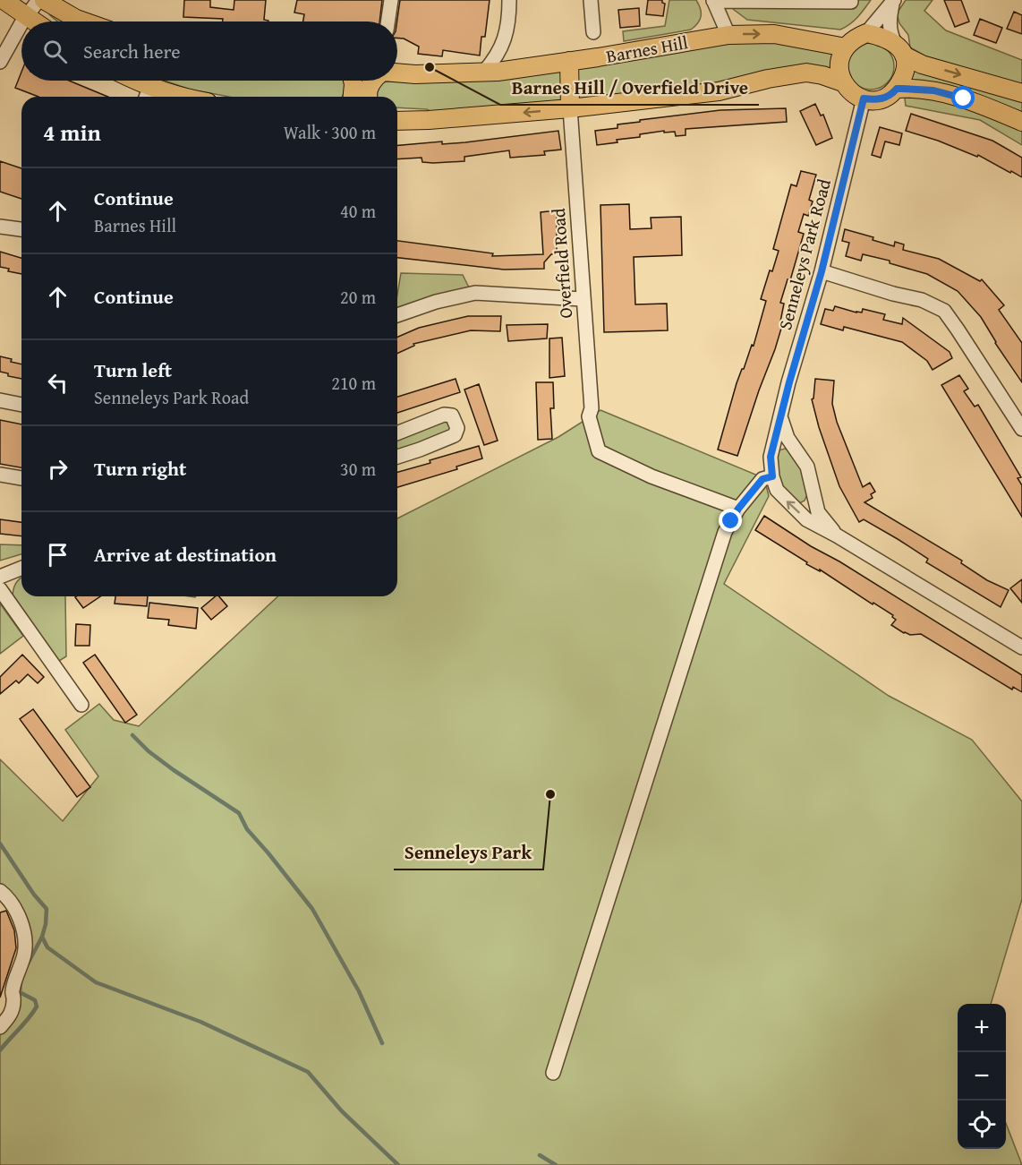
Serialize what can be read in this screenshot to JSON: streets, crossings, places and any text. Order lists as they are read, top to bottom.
{
  "streets": {
    "main road": ["Barnes Hill"],
    "street": ["Senneleys Park Road", "Overfield Road"]
  },
  "crossings": [
    ["Barnes Hill", "Senneleys Park Road"]
  ],
  "places": ["Barnes Hill / Overfield Drive", "Senneleys Park"],
  "page": {
    "search": "Search here",
    "heading": ["4 min", "Walk · 300 m"],
    "list": [
      ["Continue", "Barnes Hill", "40 m"],
      ["Continue", "20 m"],
      ["Turn left", "Senneleys Park Road", "210 m"],
      ["Turn right", "30 m"],
      "Arrive at destination"
    ],
    "map_buttons": ["+", "−"]
  }
}
